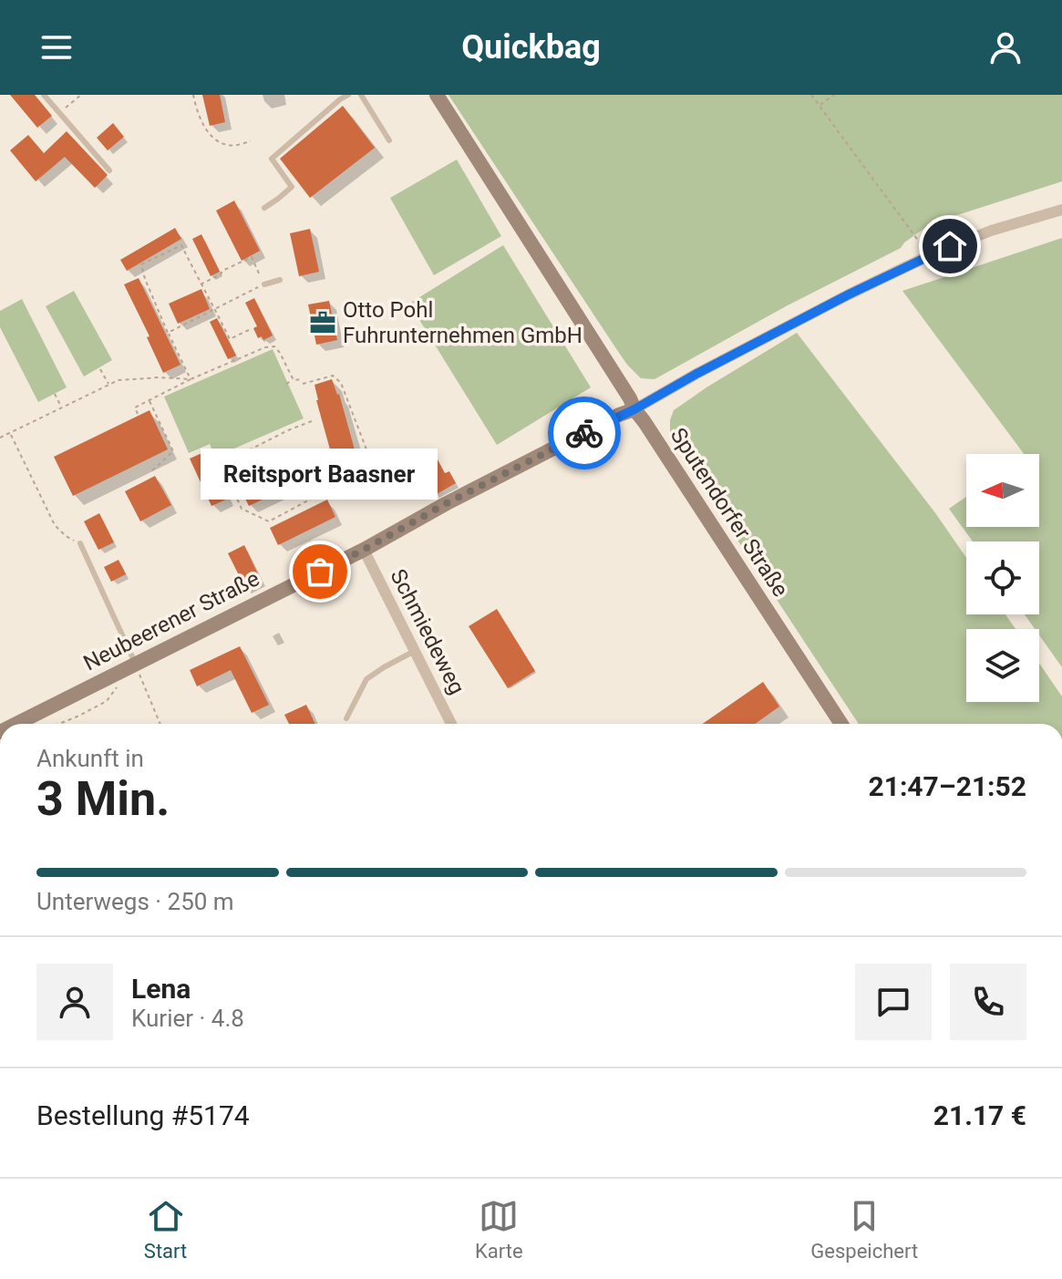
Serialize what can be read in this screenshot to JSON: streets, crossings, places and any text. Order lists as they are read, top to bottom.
{
  "streets": {
    "main road": ["Sputendorfer Straße", "Neubeerener Straße"],
    "street": ["Schmiedeweg"]
  },
  "crossings": [
    ["Sputendorfer Straße", "Neubeerener Straße"],
    ["Neubeerener Straße", "Schmiedeweg"]
  ],
  "places": {
    "office": ["Otto Pohl Fuhrunternehmen GmbH"],
    "other": ["Reitsport Baasner"]
  },
  "north": "left",
  "page": {
    "header": "Quickbag",
    "bubble": "Reitsport Baasner",
    "heading": ["3 Min.", "Ankunft in", "21:47–21:52"],
    "panel": [
      "Lena",
      "Kurier · 4.8",
      "Bestellung #5174",
      "21.17 €"
    ],
    "bar": "Unterwegs · 250 m",
    "tabs": ["Start", "Karte", "Gespeichert"]
  }
}
